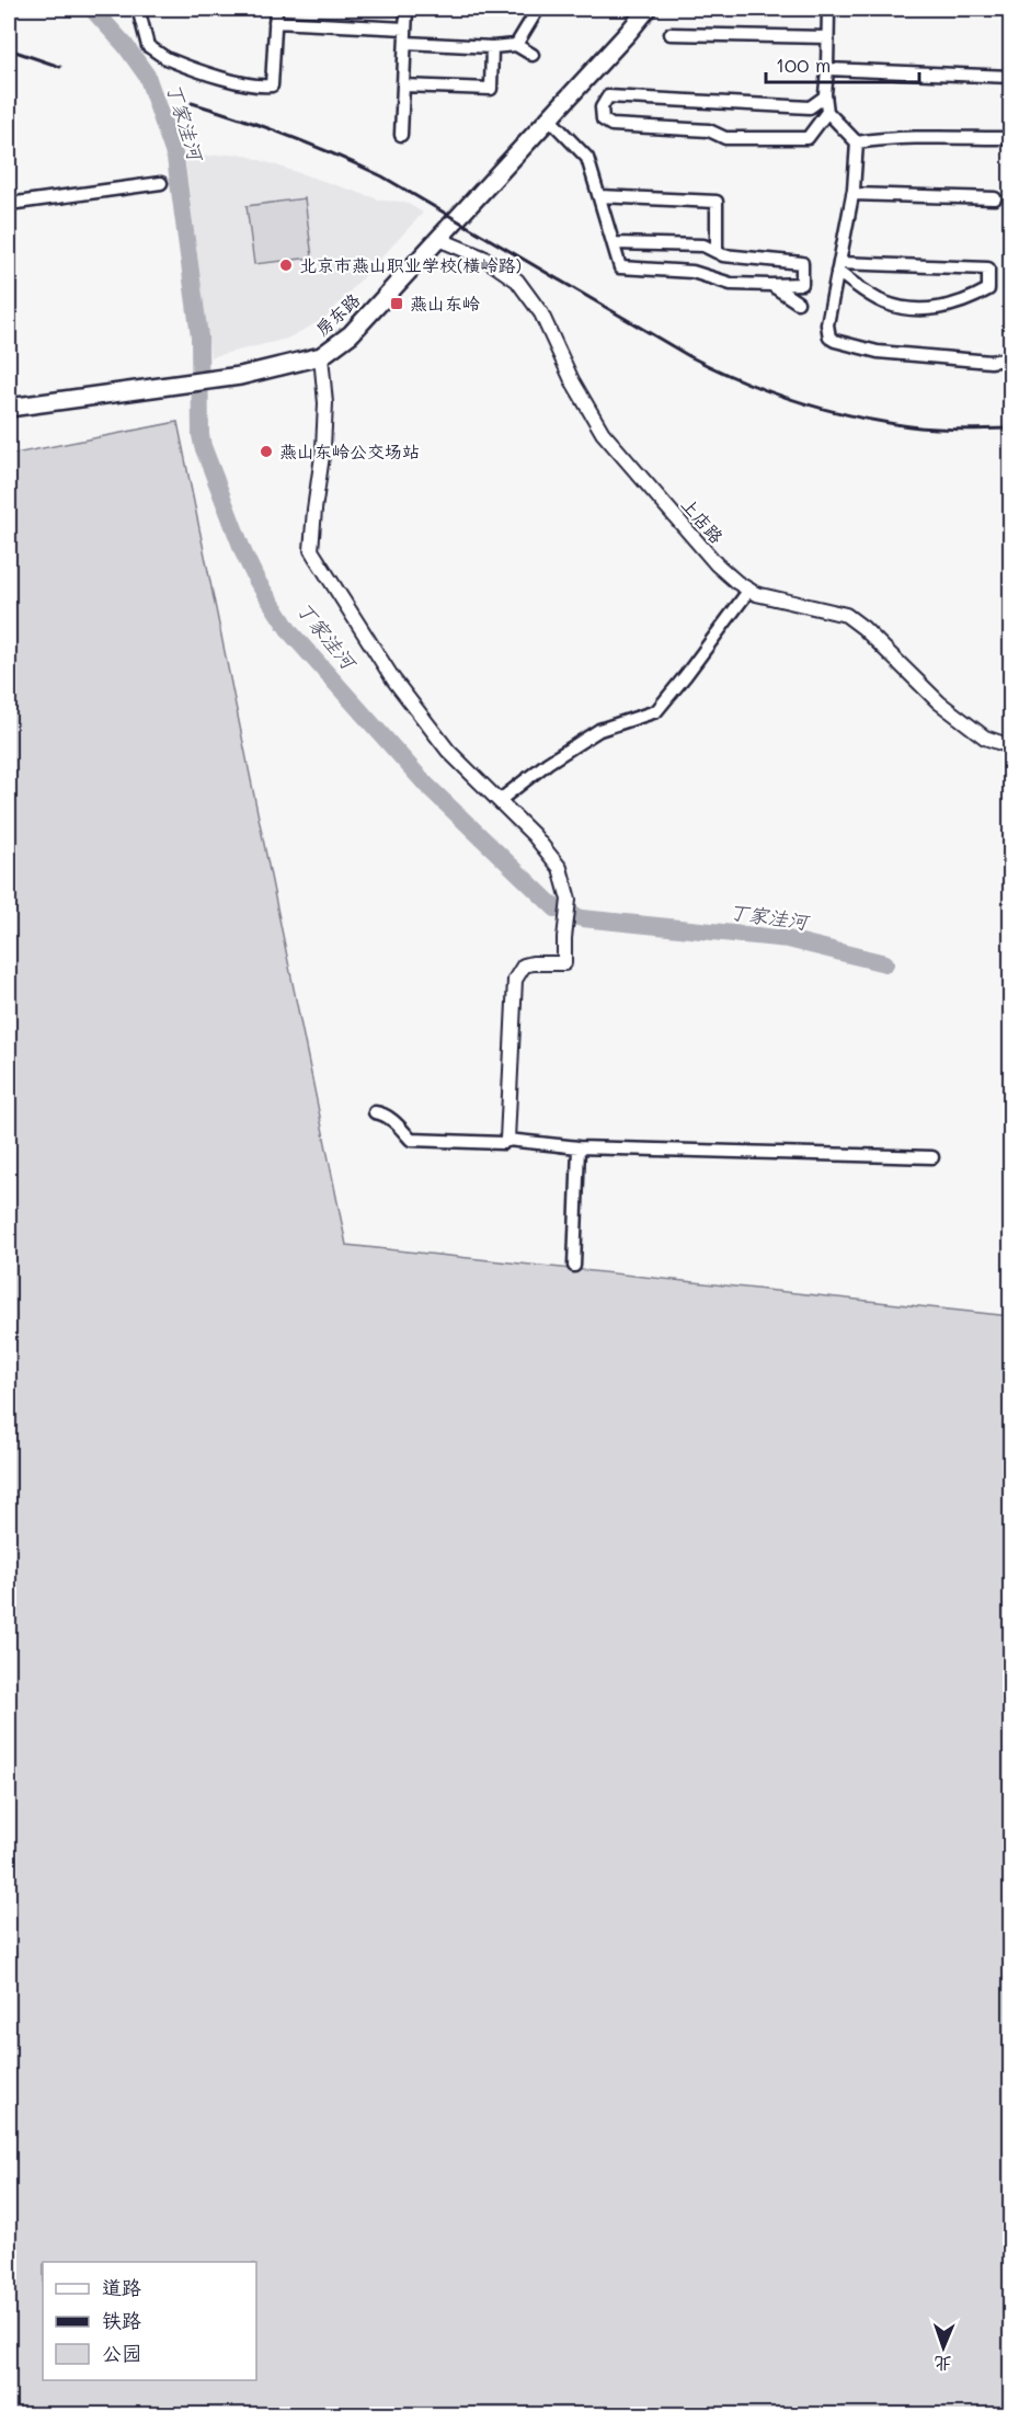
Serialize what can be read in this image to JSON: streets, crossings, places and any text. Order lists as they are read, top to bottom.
{
  "streets": {
    "main road": ["房东路"],
    "street": ["上店路"]
  },
  "crossings": [
    ["房东路", "上店路"]
  ],
  "water": ["丁家洼河"],
  "places": {
    "other": ["北京市燕山职业学校(横岭路)", "燕山东岭公交场站"],
    "transit": ["燕山东岭"]
  },
  "legend": ["道路", "铁路", "公园"],
  "scale_bar": "100 m",
  "north": "bottom"
}
